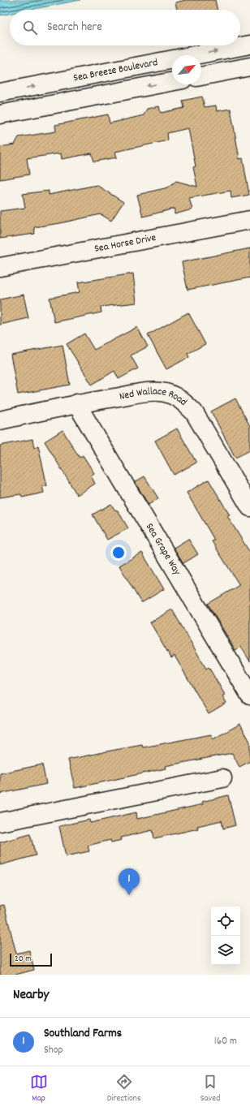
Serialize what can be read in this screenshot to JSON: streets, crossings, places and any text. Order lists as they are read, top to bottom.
{
  "streets": {
    "street": [
      "Sea Breeze Boulevard",
      "Sea Horse Drive",
      "Ned Wallace Road",
      "Sea Grape Way"
    ]
  },
  "crossings": [
    ["Ned Wallace Road", "Sea Grape Way"]
  ],
  "scale_bar": "20 m",
  "north": "top right",
  "page": {
    "search": "Search here",
    "pins": "1",
    "scale": "20 m",
    "heading": "Nearby",
    "list": [
      {
        "mark": "1",
        "name": "Southland Farms",
        "note": "Shop",
        "value": "160 m"
      }
    ],
    "nav": ["Map", "Directions", "Saved"]
  }
}
